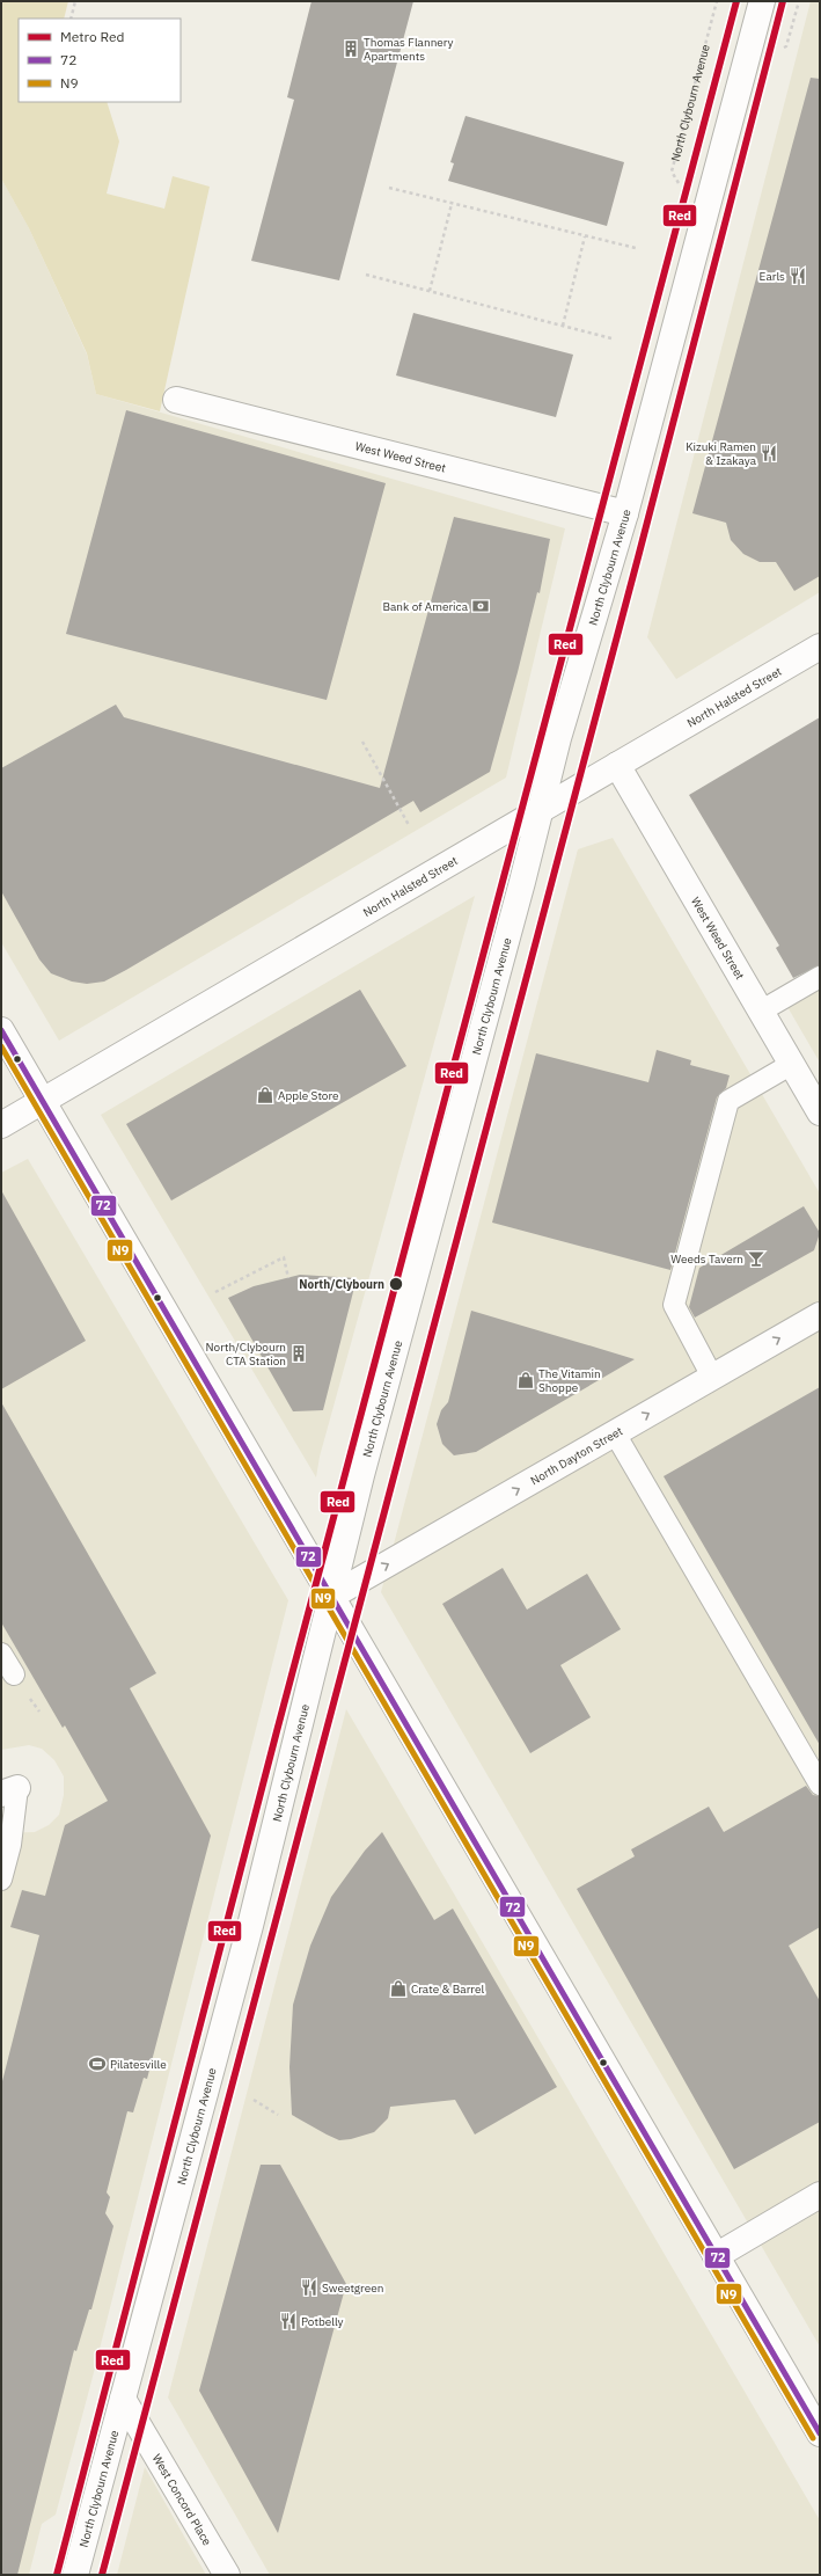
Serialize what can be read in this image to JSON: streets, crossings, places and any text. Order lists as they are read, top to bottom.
{
  "streets": {
    "main road": [
      "North Clybourn Avenue",
      "West Weed Street",
      "North Halsted Street",
      "North Dayton Street",
      "West Concord Place"
    ]
  },
  "crossings": [
    ["North Clybourn Avenue", "West Weed Street"],
    ["North Clybourn Avenue", "North Halsted Street"],
    ["North Clybourn Avenue", "North Dayton Street"],
    ["North Clybourn Avenue", "West Concord Place"],
    ["West Weed Street", "North Halsted Street"]
  ],
  "one_way": ["North Dayton Street"],
  "places": {
    "building": ["Thomas Flannery Apartments", "North/Clybourn CTA Station"],
    "restaurant": [
      "Earls",
      "Kizuki Ramen & Izakaya",
      "Sweetgreen",
      "Potbelly"
    ],
    "bank": ["Bank of America"],
    "shop": ["Apple Store", "The Vitamin Shoppe", "Crate & Barrel"],
    "bar": ["Weeds Tavern"],
    "other": ["North/Clybourn"],
    "sports": ["Pilatesville"]
  },
  "lines": ["metro line Red", "transit line 72", "transit line N9"],
  "legend": ["Metro Red", "72", "N9"]
}
